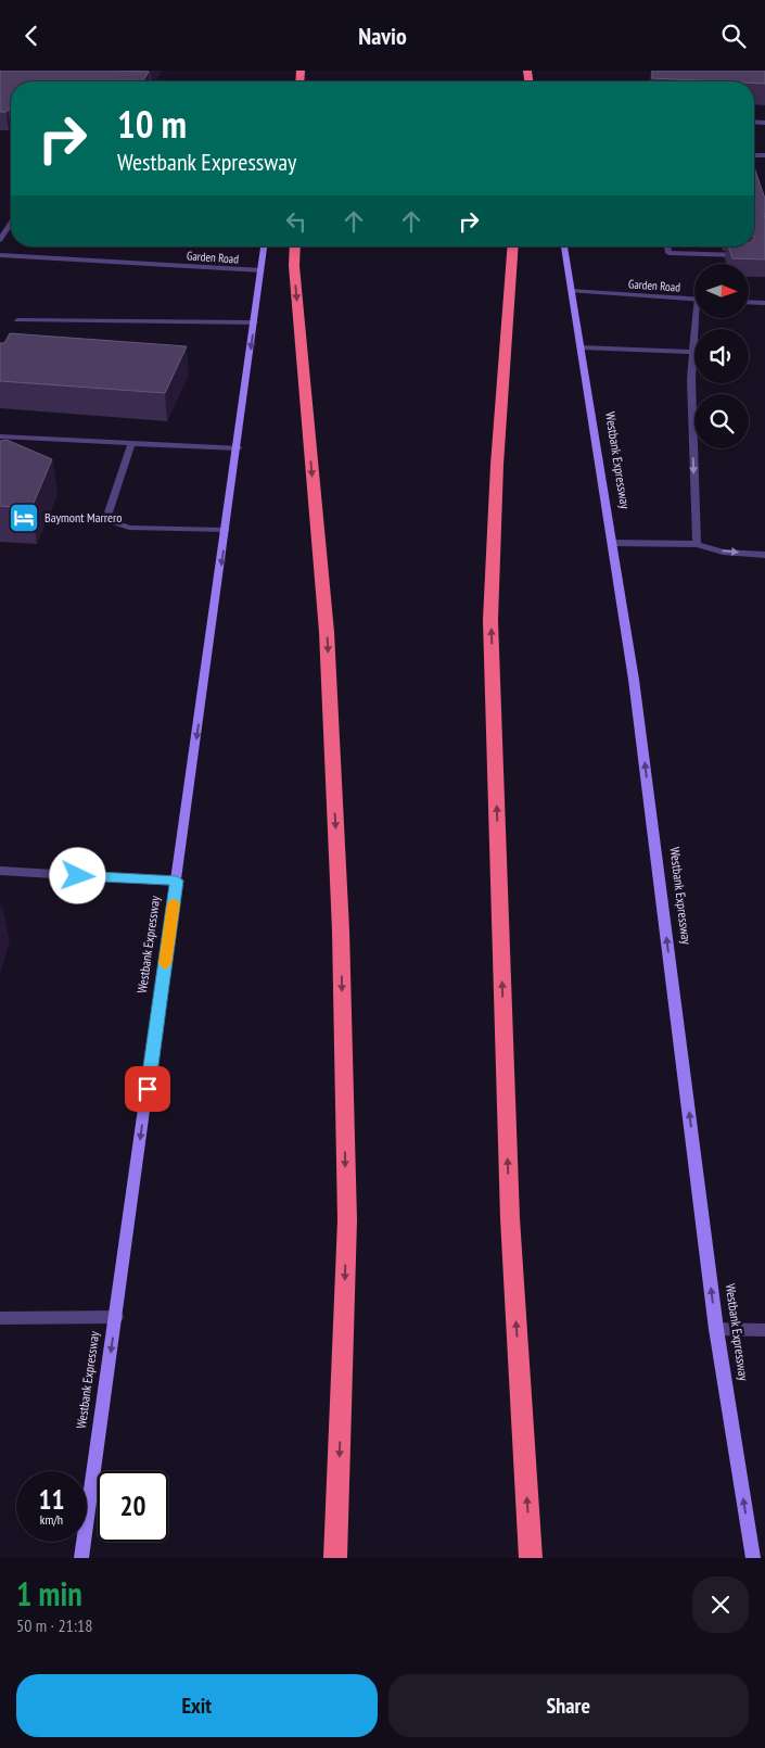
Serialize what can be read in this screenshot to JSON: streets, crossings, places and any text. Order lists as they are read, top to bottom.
{
  "streets": {
    "main road": ["Westbank Expressway"],
    "street": ["Garden Road"]
  },
  "crossings": [
    ["Garden Road", "Westbank Expressway"]
  ],
  "places": {
    "hotel": ["Baymont Marrero"]
  },
  "north": "right",
  "page": {
    "header": "Navio",
    "turn": ["10 m", "Westbank Expressway"],
    "speed": "11 km/h",
    "limit": "20",
    "heading": ["1 min", "50 m · 21:18"],
    "buttons": ["Exit", "Share"]
  }
}
